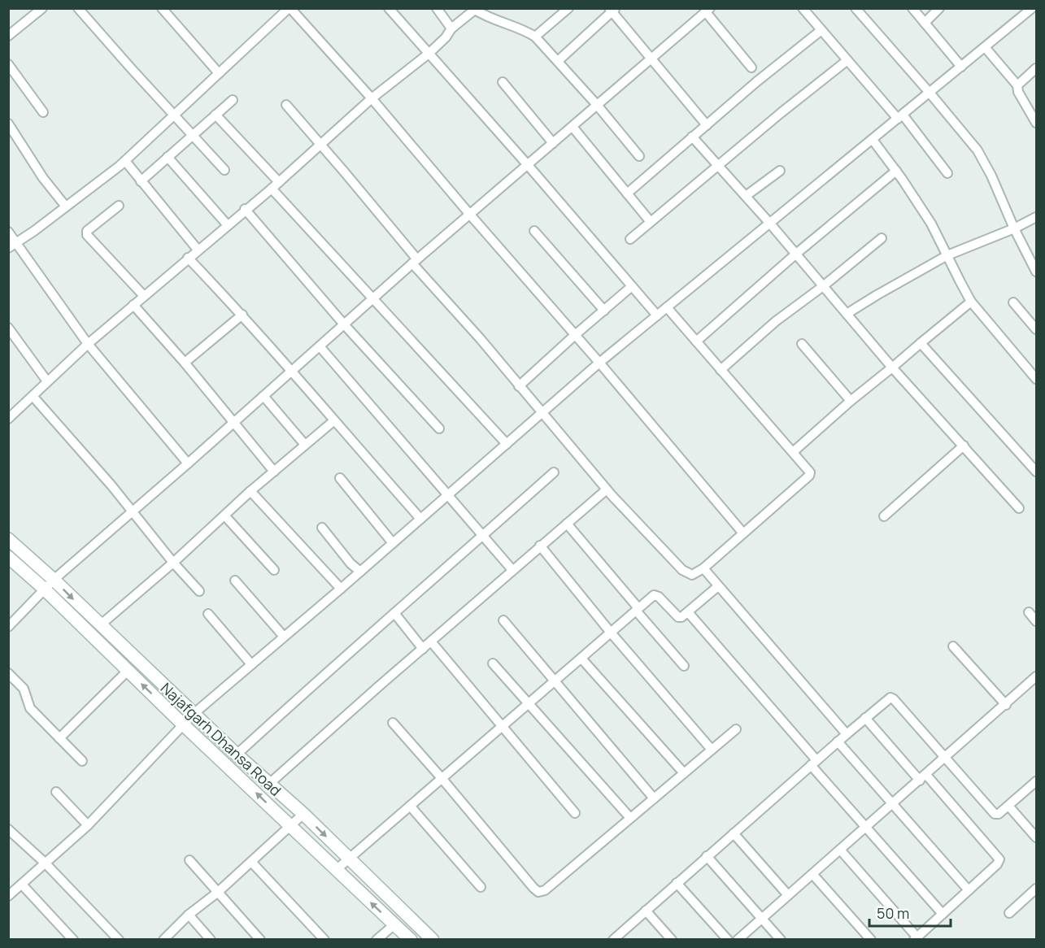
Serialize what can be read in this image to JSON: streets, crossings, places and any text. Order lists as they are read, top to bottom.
{
  "streets": {
    "main road": ["Najafgarh Dhansa Road"]
  },
  "scale_bar": "50 m"
}
